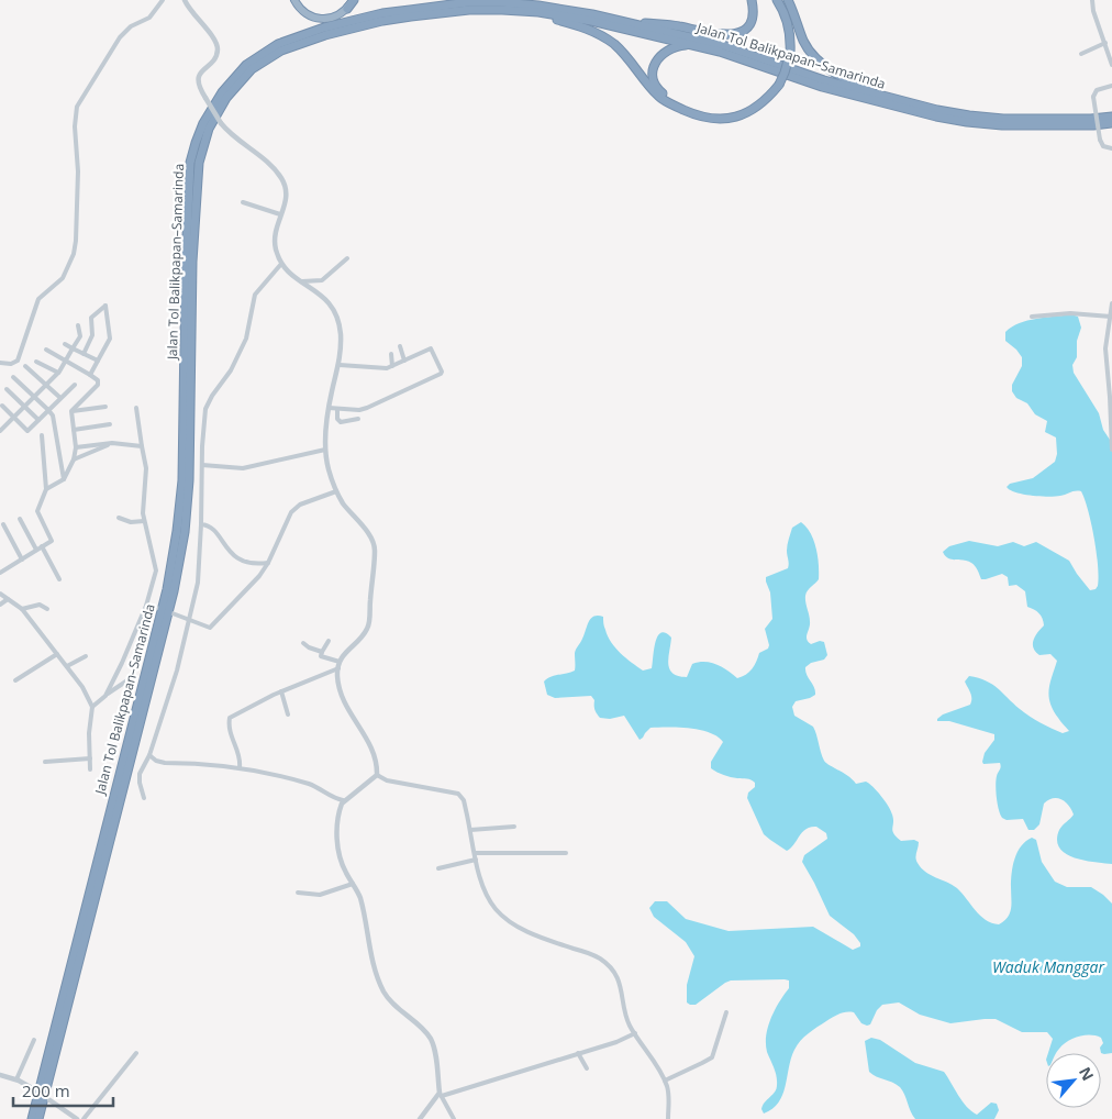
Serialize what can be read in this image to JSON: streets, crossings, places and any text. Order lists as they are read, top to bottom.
{
  "streets": {
    "highway": ["Jalan Tol Balikpapan–Samarinda"]
  },
  "water": ["Waduk Manggar"],
  "scale_bar": "200 m",
  "north": "top right"
}
